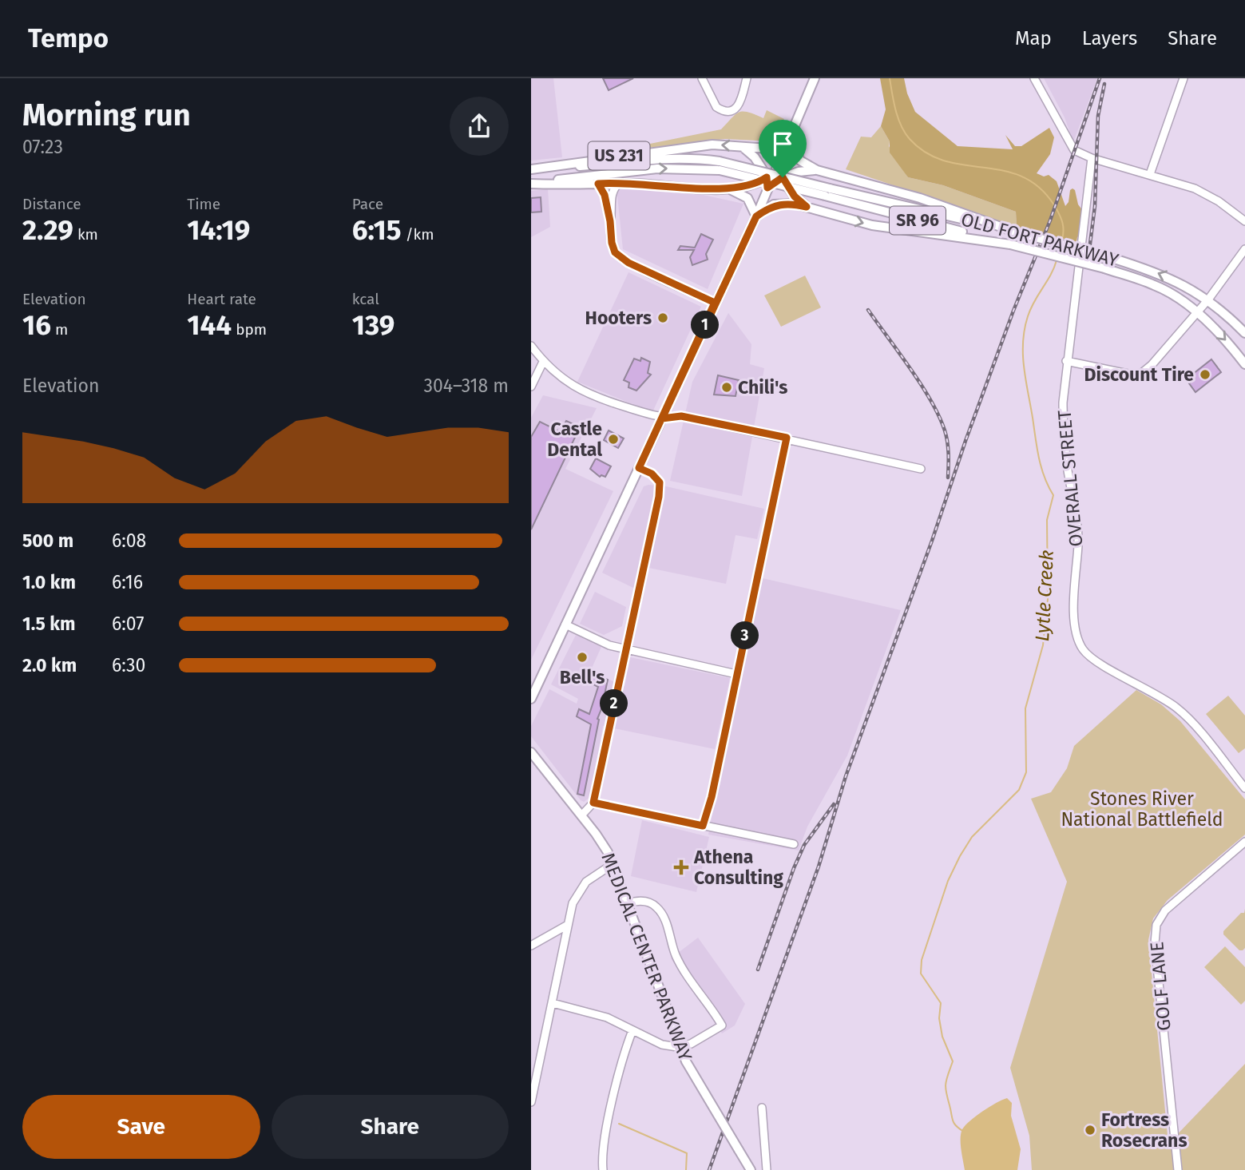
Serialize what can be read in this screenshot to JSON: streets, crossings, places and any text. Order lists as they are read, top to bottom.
{
  "streets": {
    "main road": [
      "US 231",
      "SR 96",
      "OLD FORT PARKWAY",
      "MEDICAL CENTER PARKWAY"
    ],
    "street": ["OVERALL STREET", "GOLF LANE"]
  },
  "crossings": [
    ["US 231", "SR 96"],
    ["SR 96", "OLD FORT PARKWAY"]
  ],
  "water": ["Lytle Creek"],
  "parks": ["Stones River National Battlefield"],
  "places": {
    "other": [
      "Hooters",
      "Discount Tire",
      "Chili's",
      "Castle Dental",
      "Bell's",
      "Fortress Rosecrans"
    ],
    "health": ["Athena Consulting"]
  },
  "page": {
    "header": "Tempo",
    "nav": ["Map", "Layers", "Share"],
    "heading": ["Morning run", "07:23"],
    "stats": [
      ["Distance", "2.29 km"],
      ["Time", "14:19"],
      ["Pace", "6:15 /km"],
      ["Elevation", "16 m"],
      ["Heart rate", "144 bpm"],
      ["kcal", "139"]
    ],
    "pins": ["1", "3", "2"],
    "chart": ["Elevation", "304–318 m"],
    "list": [
      {
        "name": "500 m",
        "note": "6:08"
      },
      {
        "name": "1.0 km",
        "note": "6:16"
      },
      {
        "name": "1.5 km",
        "note": "6:07"
      },
      {
        "name": "2.0 km",
        "note": "6:30"
      }
    ],
    "buttons": ["Save", "Share"]
  }
}
